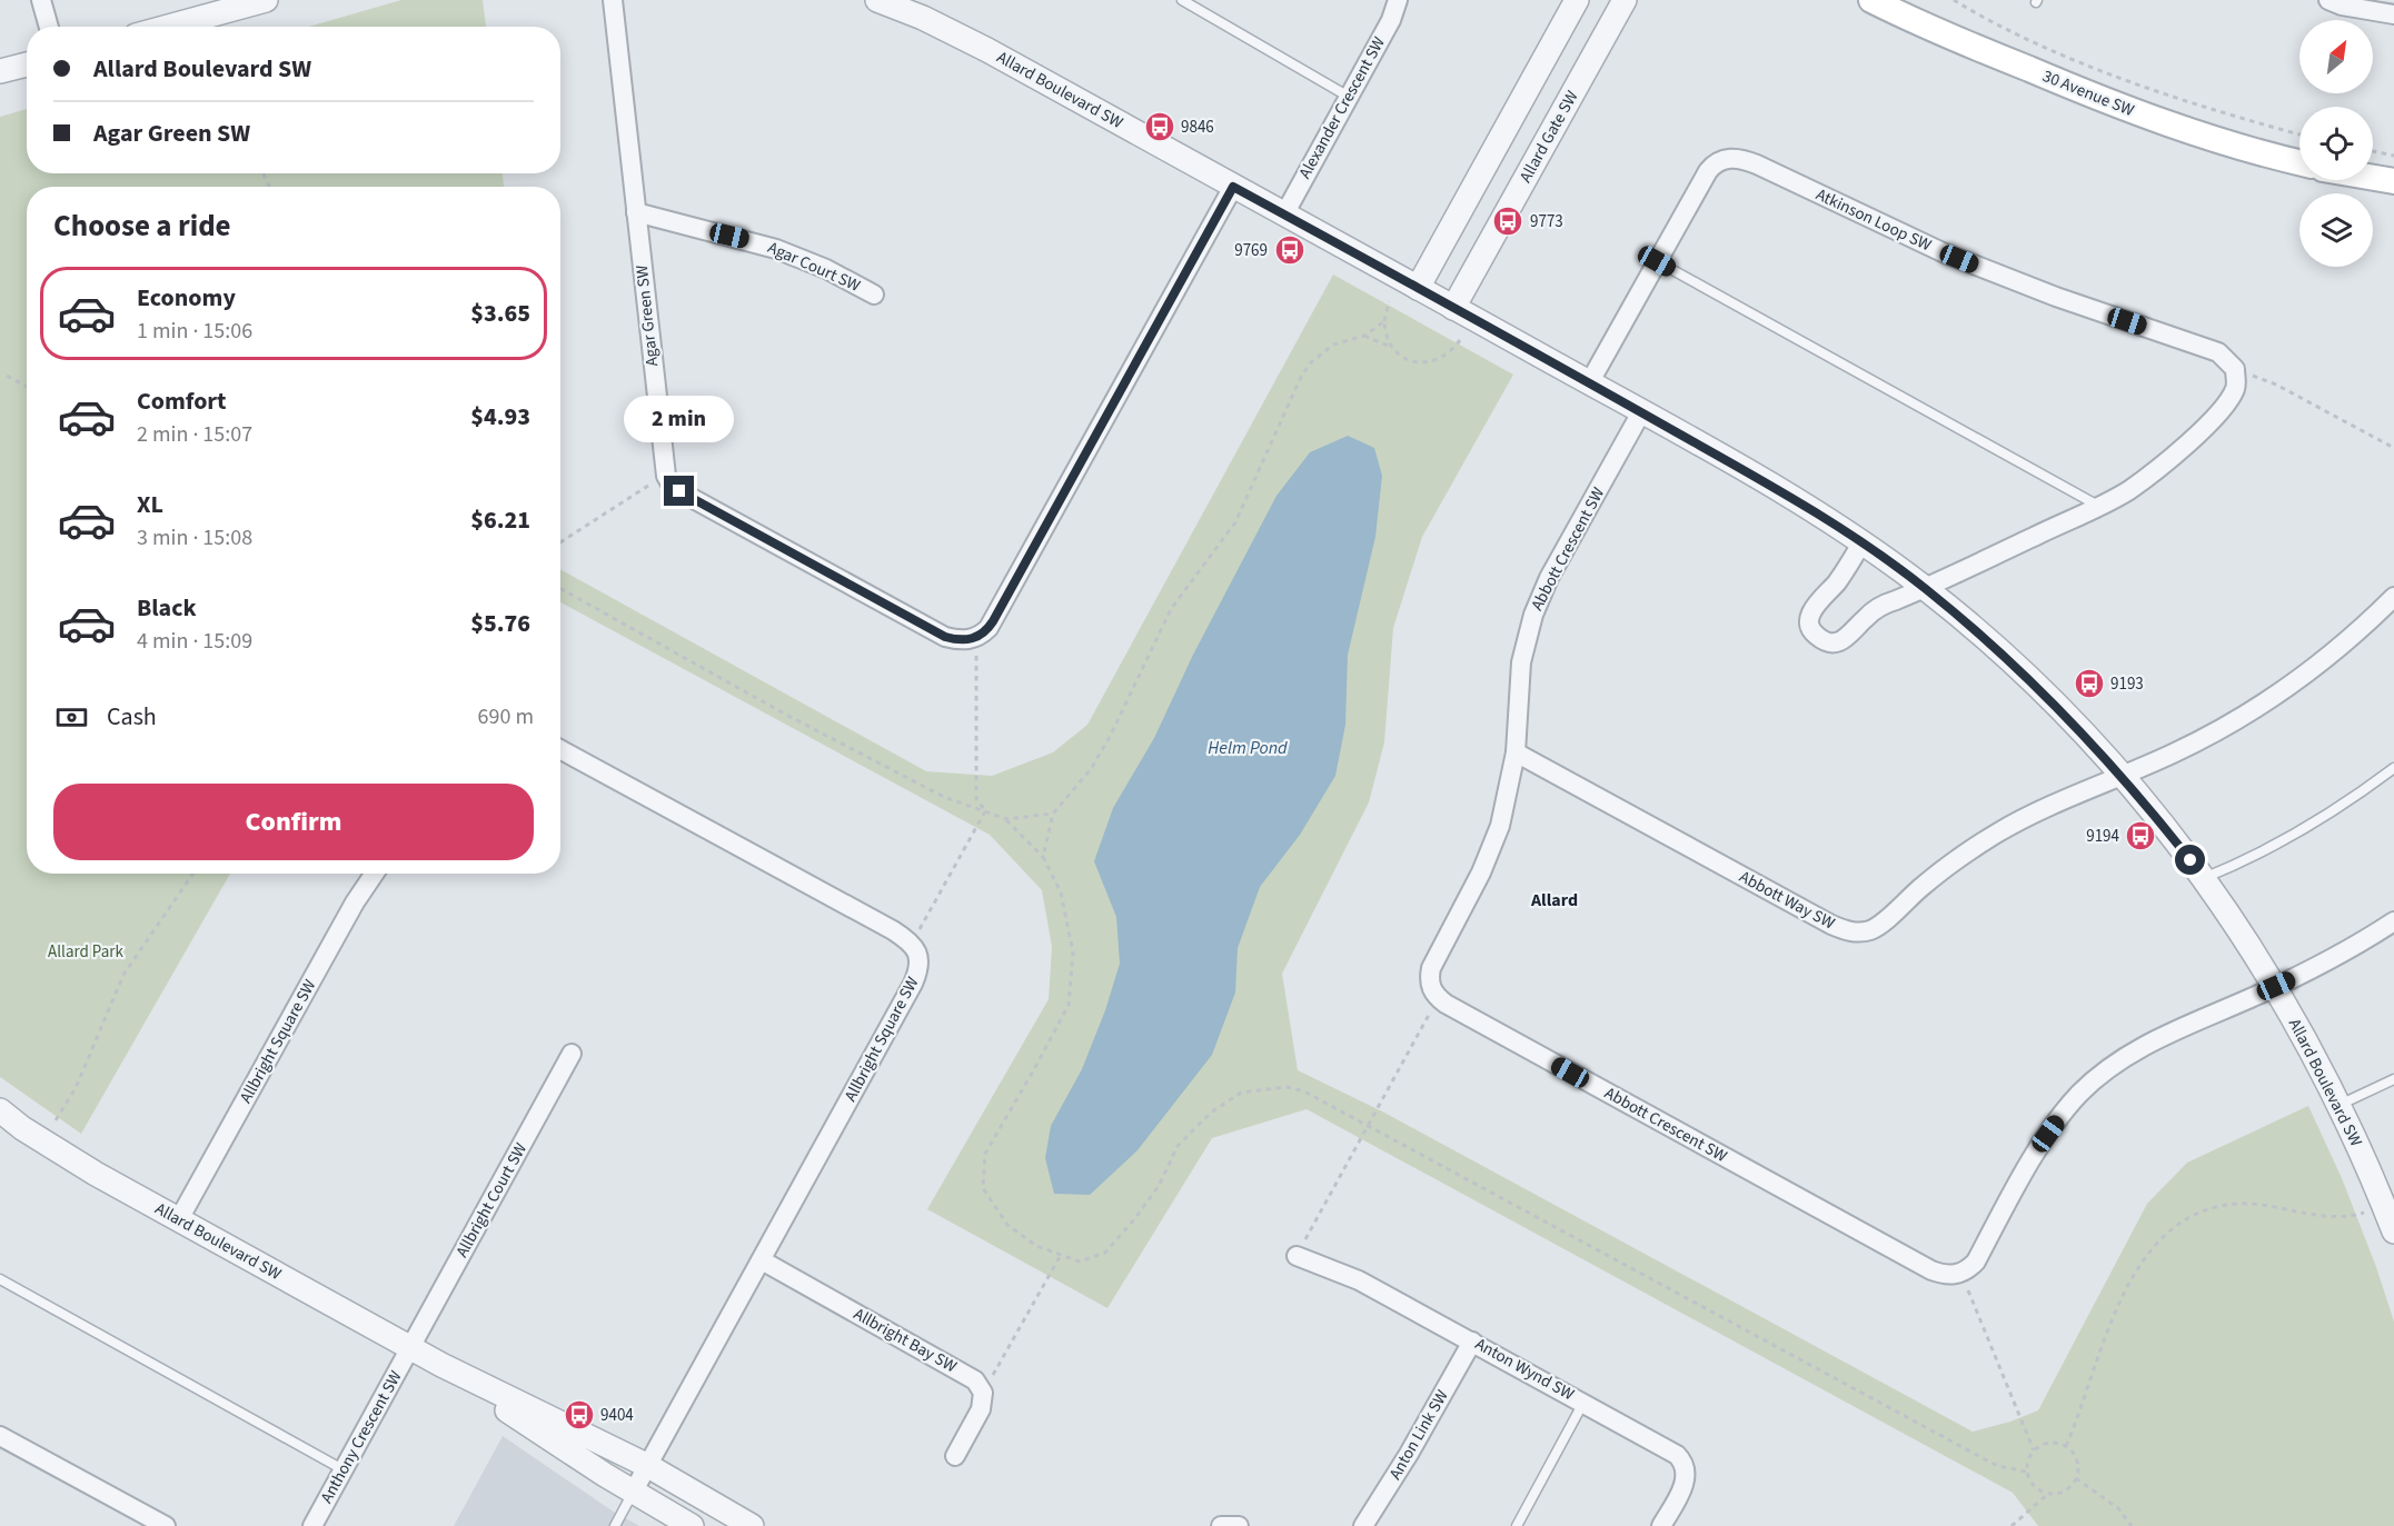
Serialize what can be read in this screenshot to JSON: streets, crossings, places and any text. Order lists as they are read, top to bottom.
{
  "streets": {
    "main road": ["30 Avenue SW"],
    "street": [
      "Allard Boulevard SW",
      "Alexander Crescent SW",
      "Allard Gate SW",
      "Atkinson Loop SW",
      "Agar Court SW",
      "Agar Green SW",
      "Abbott Crescent SW",
      "Abbott Way SW",
      "Allbright Square SW",
      "Allbright Court SW",
      "Allbright Bay SW",
      "Anton Wynd SW",
      "Anton Link SW",
      "Anthony Crescent SW"
    ]
  },
  "crossings": [
    ["Allard Boulevard SW", "Alexander Crescent SW"],
    ["Allard Boulevard SW", "Allard Gate SW"],
    ["Allard Boulevard SW", "Atkinson Loop SW"],
    ["Allard Boulevard SW", "Abbott Crescent SW"],
    ["Allard Boulevard SW", "Abbott Way SW"],
    ["Allard Boulevard SW", "Allbright Square SW"],
    ["Allard Boulevard SW", "Allbright Court SW"],
    ["Allard Boulevard SW", "Anthony Crescent SW"],
    ["Agar Court SW", "Agar Green SW"],
    ["Abbott Crescent SW", "Abbott Way SW"],
    ["Allbright Square SW", "Allbright Bay SW"],
    ["Allbright Court SW", "Anthony Crescent SW"],
    ["Anton Wynd SW", "Anton Link SW"]
  ],
  "districts": ["Allard"],
  "water": ["Helm Pond"],
  "parks": ["Allard Park"],
  "places": {
    "bus stop": [
      "9846",
      "9773",
      "9769",
      "9193",
      "9194",
      "9404"
    ]
  },
  "north": "top right",
  "page": {
    "banner": ["Allard Boulevard SW", "Agar Green SW"],
    "heading": "Choose a ride",
    "list": [
      {
        "name": "Economy",
        "note": "1 min · 15:06",
        "value": "$3.65"
      },
      {
        "name": "Comfort",
        "note": "2 min · 15:07",
        "value": "$4.93"
      },
      {
        "name": "XL",
        "note": "3 min · 15:08",
        "value": "$6.21"
      },
      {
        "name": "Black",
        "note": "4 min · 15:09",
        "value": "$5.76"
      }
    ],
    "bubble": "2 min",
    "pay": ["Cash", "690 m"],
    "buttons": "Confirm"
  }
}
